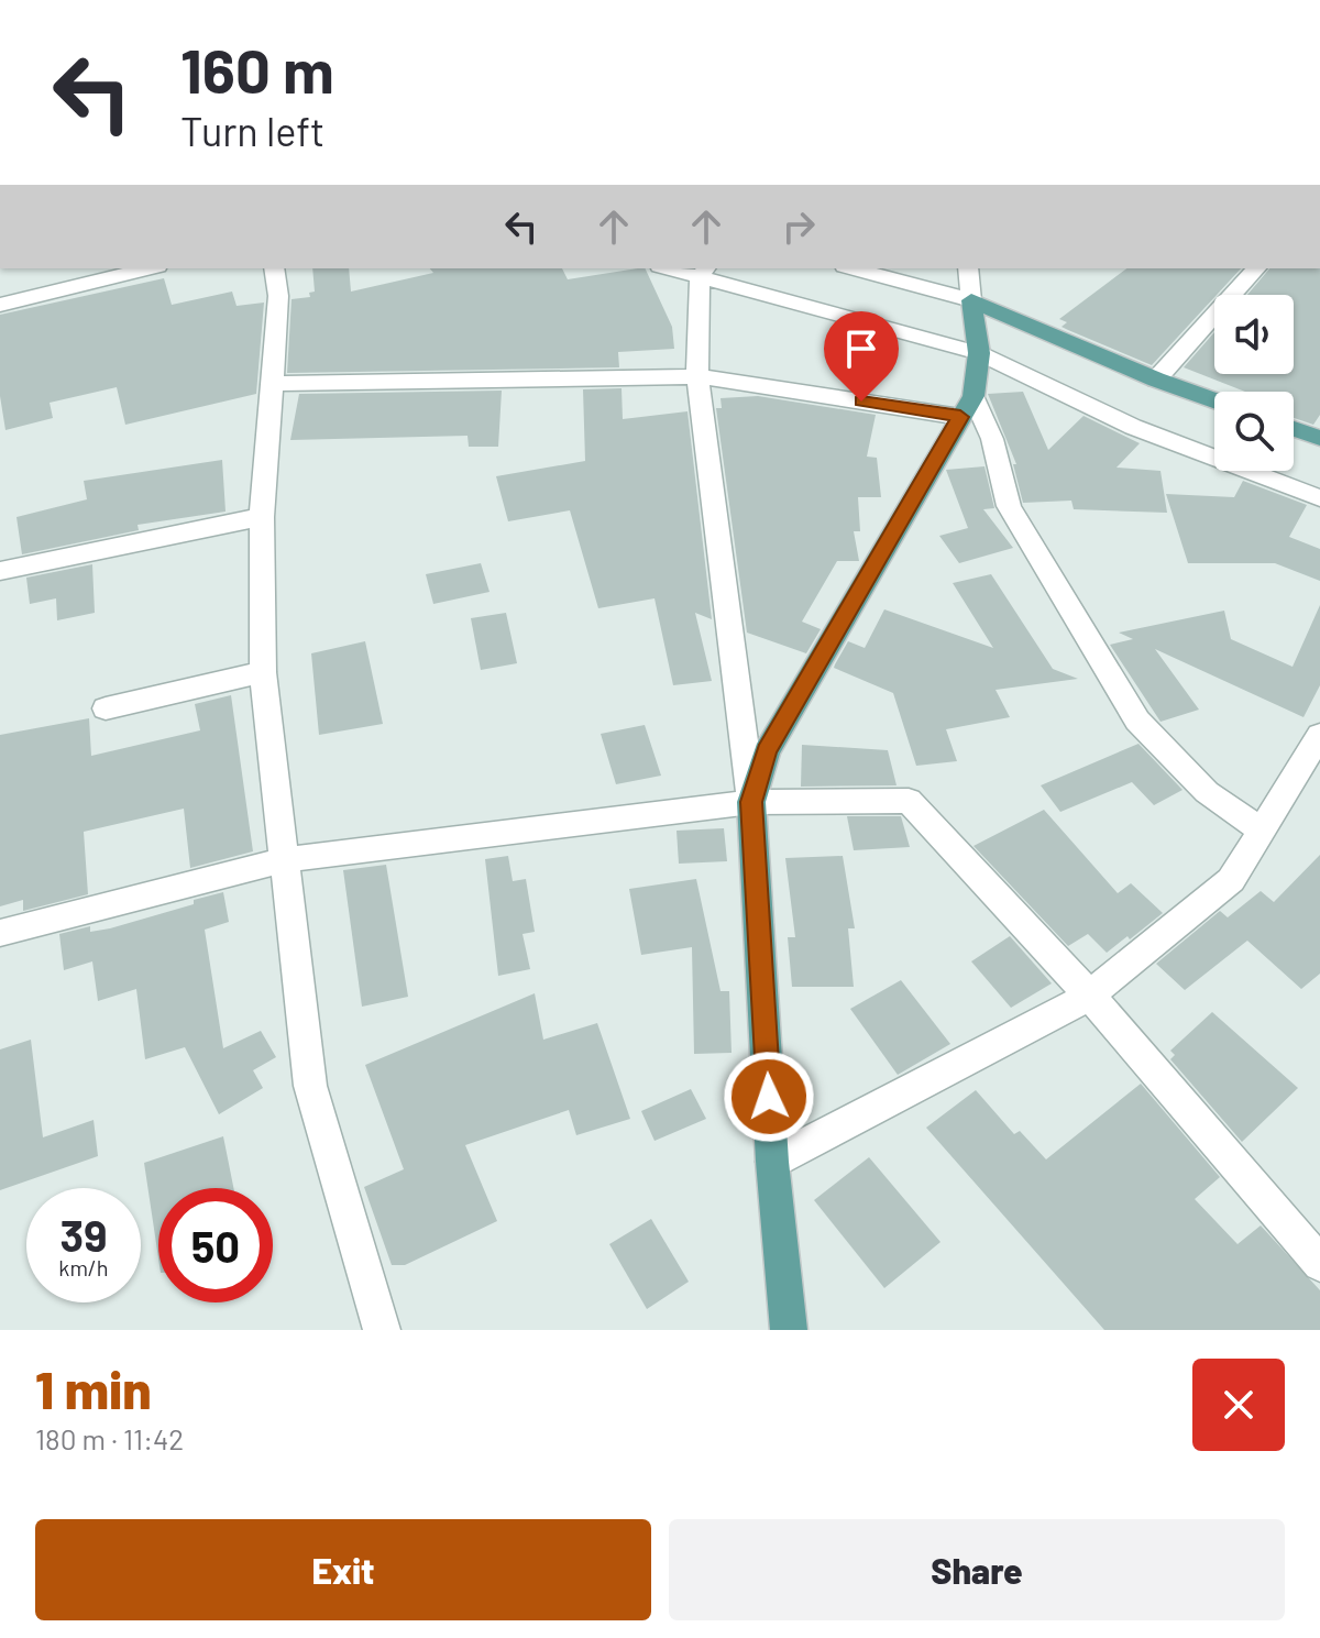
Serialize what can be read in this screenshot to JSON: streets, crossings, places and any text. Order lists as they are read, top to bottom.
{
  "page": {
    "turn": ["160 m", "Turn left"],
    "speed": "39 km/h",
    "limit": "50",
    "heading": ["1 min", "180 m · 11:42"],
    "buttons": ["Exit", "Share"]
  }
}
